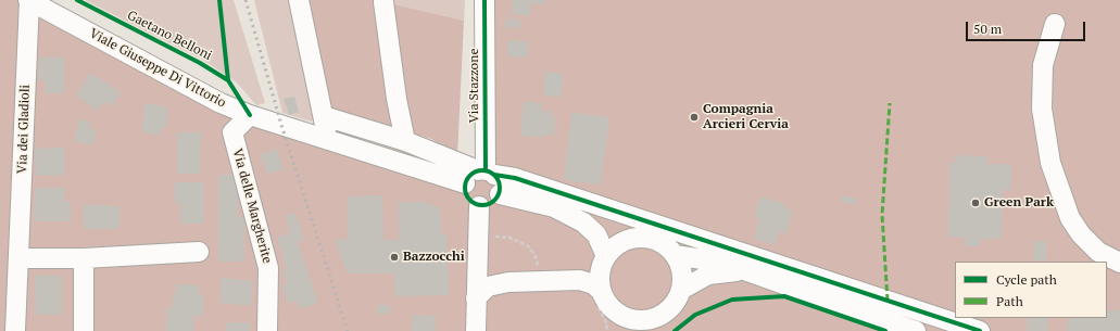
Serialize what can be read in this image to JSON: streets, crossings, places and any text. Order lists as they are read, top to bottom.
{
  "streets": {
    "street": [
      "Viale Giuseppe Di Vittorio",
      "Via Stazzone",
      "Via dei Gladioli",
      "Via delle Margherite"
    ],
    "cycle path": ["Gaetano Belloni"]
  },
  "crossings": [
    ["Viale Giuseppe Di Vittorio", "Via Stazzone"],
    ["Viale Giuseppe Di Vittorio", "Via dei Gladioli"],
    ["Viale Giuseppe Di Vittorio", "Via delle Margherite"]
  ],
  "places": ["Compagnia Arcieri Cervia", "Green Park", "Bazzocchi"],
  "legend": ["Cycle path", "Path"],
  "scale_bar": "50 m"
}
